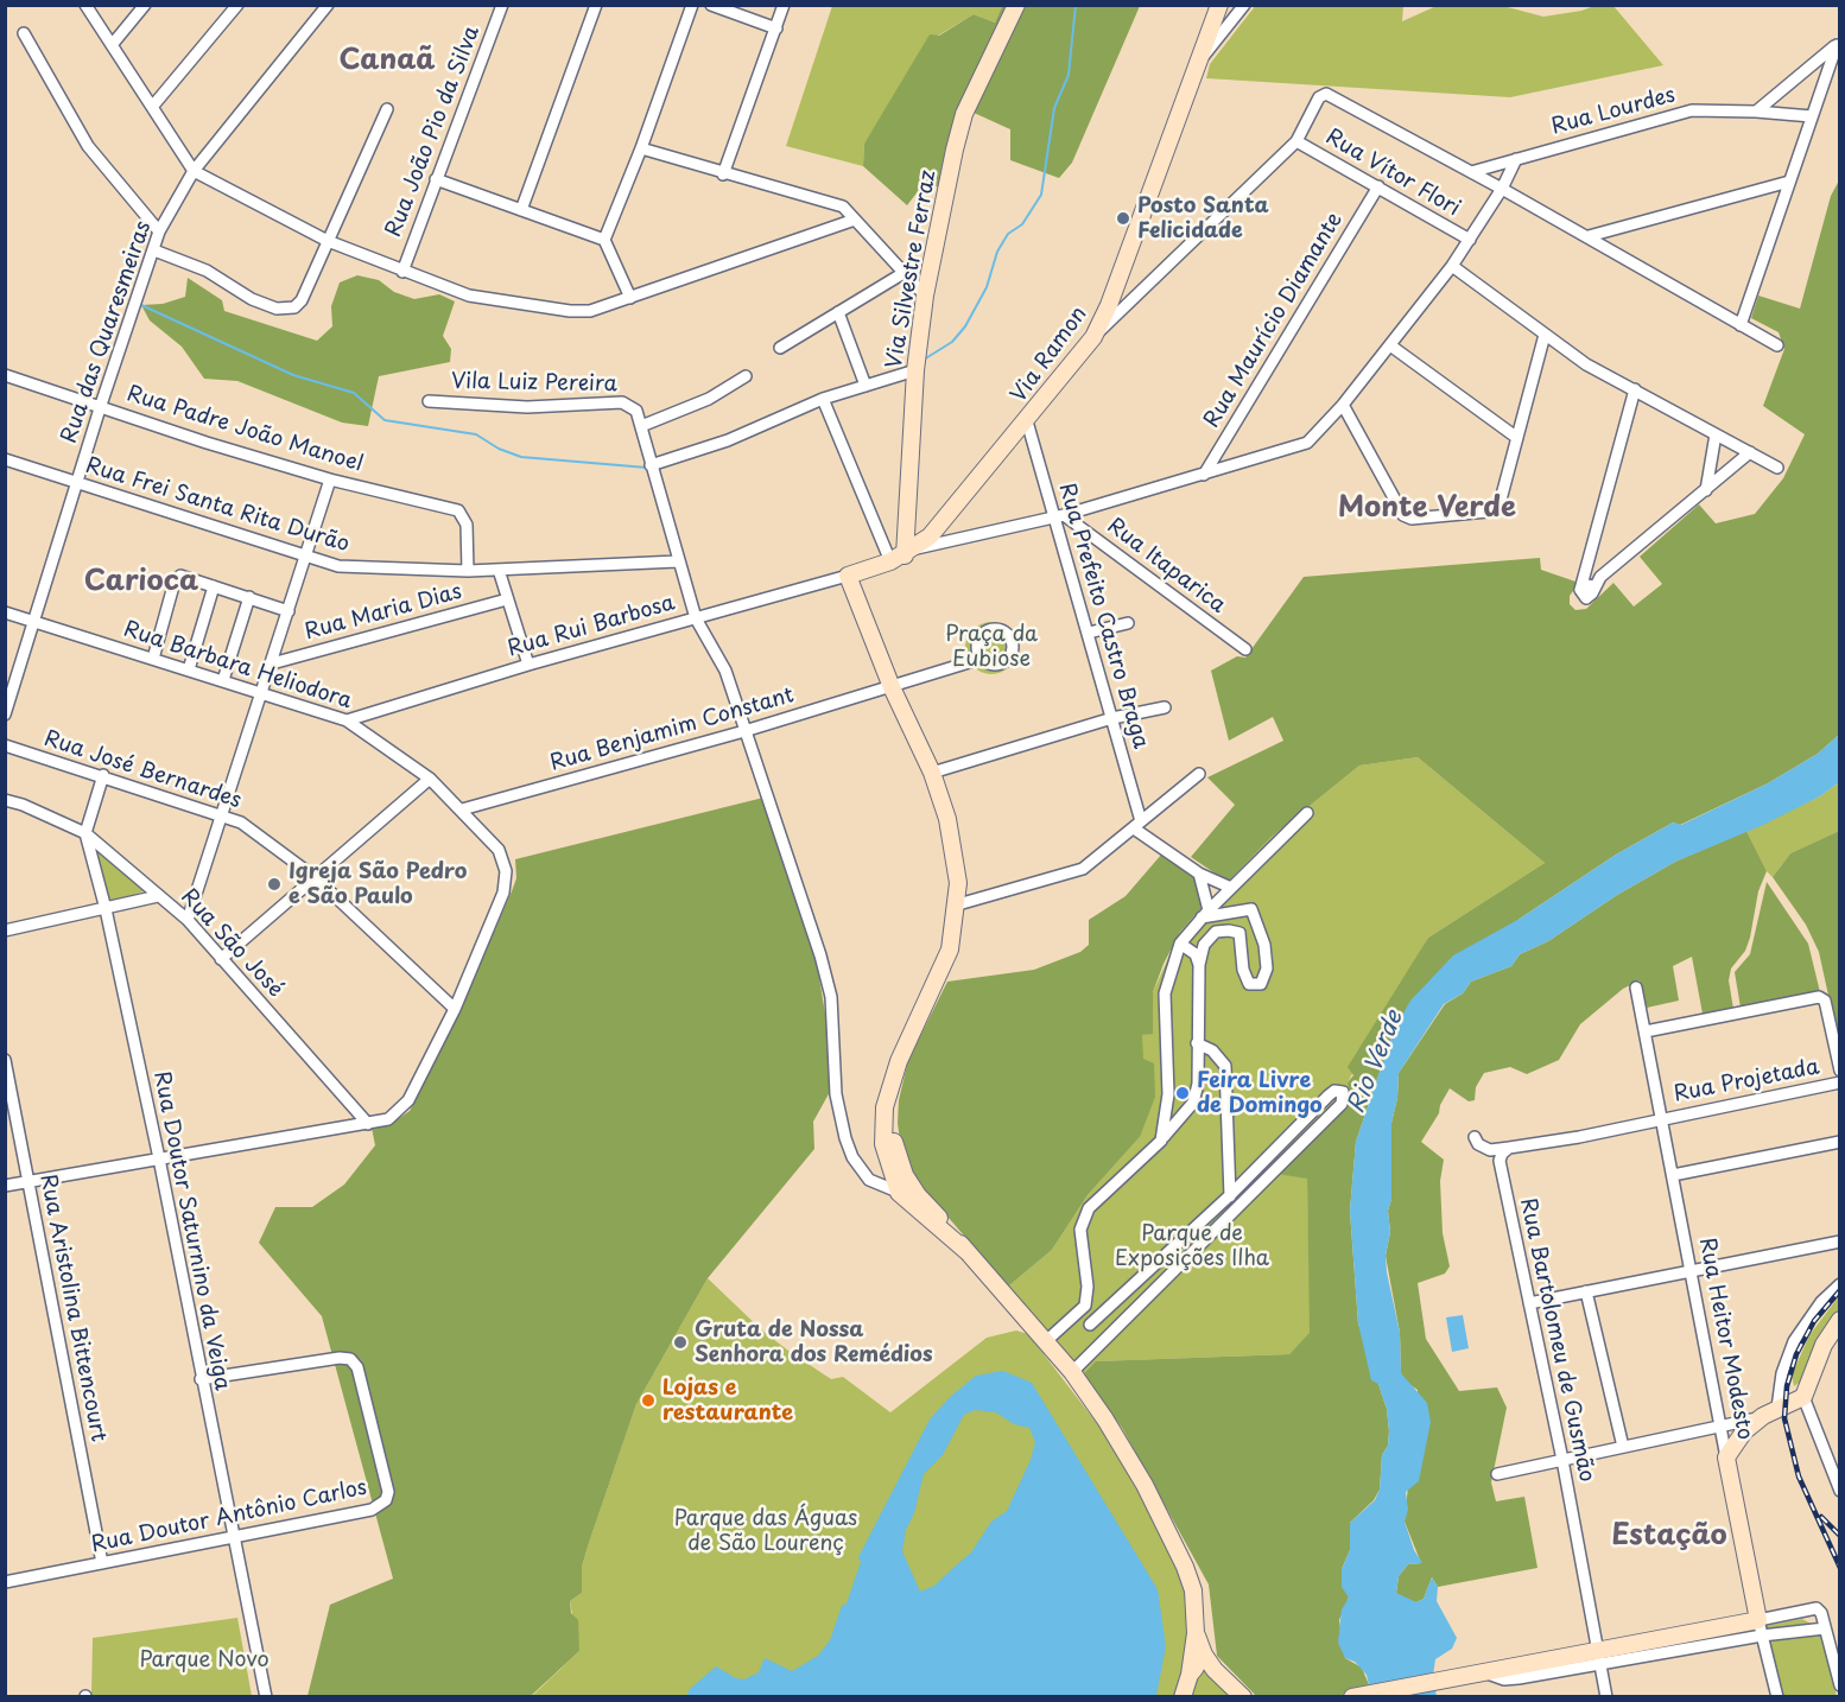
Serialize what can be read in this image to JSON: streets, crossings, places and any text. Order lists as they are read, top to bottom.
{
  "streets": {
    "main road": ["Via Silvestre Ferraz", "Via Ramon", "Rua Heitor Modesto"],
    "street": [
      "Rua Lourdes",
      "Rua João Pio da Silva",
      "Rua Vítor Flori",
      "Rua Maurício Diamante",
      "Rua das Quaresmeiras",
      "Vila Luiz Pereira",
      "Rua Padre João Manoel",
      "Rua Frei Santa Rita Durão",
      "Rua Itaparica",
      "Rua Maria Dias",
      "Rua Prefeito Castro Braga",
      "Rua Rui Barbosa",
      "Rua Barbara Heliodora",
      "Rua Benjamim Constant",
      "Rua José Bernardes",
      "Rua São José",
      "Rua Projetada",
      "Rua Doutor Saturnino da Veiga",
      "Rua Aristolina Bittencourt",
      "Rua Bartolomeu de Gusmão",
      "Rua Doutor Antônio Carlos"
    ]
  },
  "crossings": [
    ["Rua Vítor Flori", "Rua Maurício Diamante"],
    ["Via Silvestre Ferraz", "Via Ramon"],
    ["Rua das Quaresmeiras", "Rua Padre João Manoel"],
    ["Rua das Quaresmeiras", "Rua Frei Santa Rita Durão"],
    ["Rua das Quaresmeiras", "Rua Barbara Heliodora"],
    ["Via Ramon", "Rua Prefeito Castro Braga"],
    ["Via Ramon", "Rua Rui Barbosa"],
    ["Rua Padre João Manoel", "Rua Frei Santa Rita Durão"],
    ["Rua Itaparica", "Rua Prefeito Castro Braga"],
    ["Rua Rui Barbosa", "Rua Barbara Heliodora"],
    ["Rua Barbara Heliodora", "Rua Benjamim Constant"],
    ["Rua Barbara Heliodora", "Rua José Bernardes"],
    ["Rua São José", "Rua Doutor Saturnino da Veiga"],
    ["Rua Projetada", "Rua Heitor Modesto"],
    ["Rua Doutor Saturnino da Veiga", "Rua Doutor Antônio Carlos"],
    ["Rua Aristolina Bittencourt", "Rua Doutor Antônio Carlos"]
  ],
  "districts": [
    "Canaã",
    "Monte Verde",
    "Carioca",
    "Estação"
  ],
  "water": ["Rio Verde"],
  "parks": [
    "Praça da Eubiose",
    "Parque de Exposições Ilha",
    "Parque das Águas de São Lourenç",
    "Parque Novo"
  ],
  "places": [
    "Posto Santa Felicidade",
    "Igreja São Pedro e São Paulo",
    "Feira Livre de Domingo",
    "Gruta de Nossa Senhora dos Remédios",
    "Lojas e restaurante"
  ]
}
